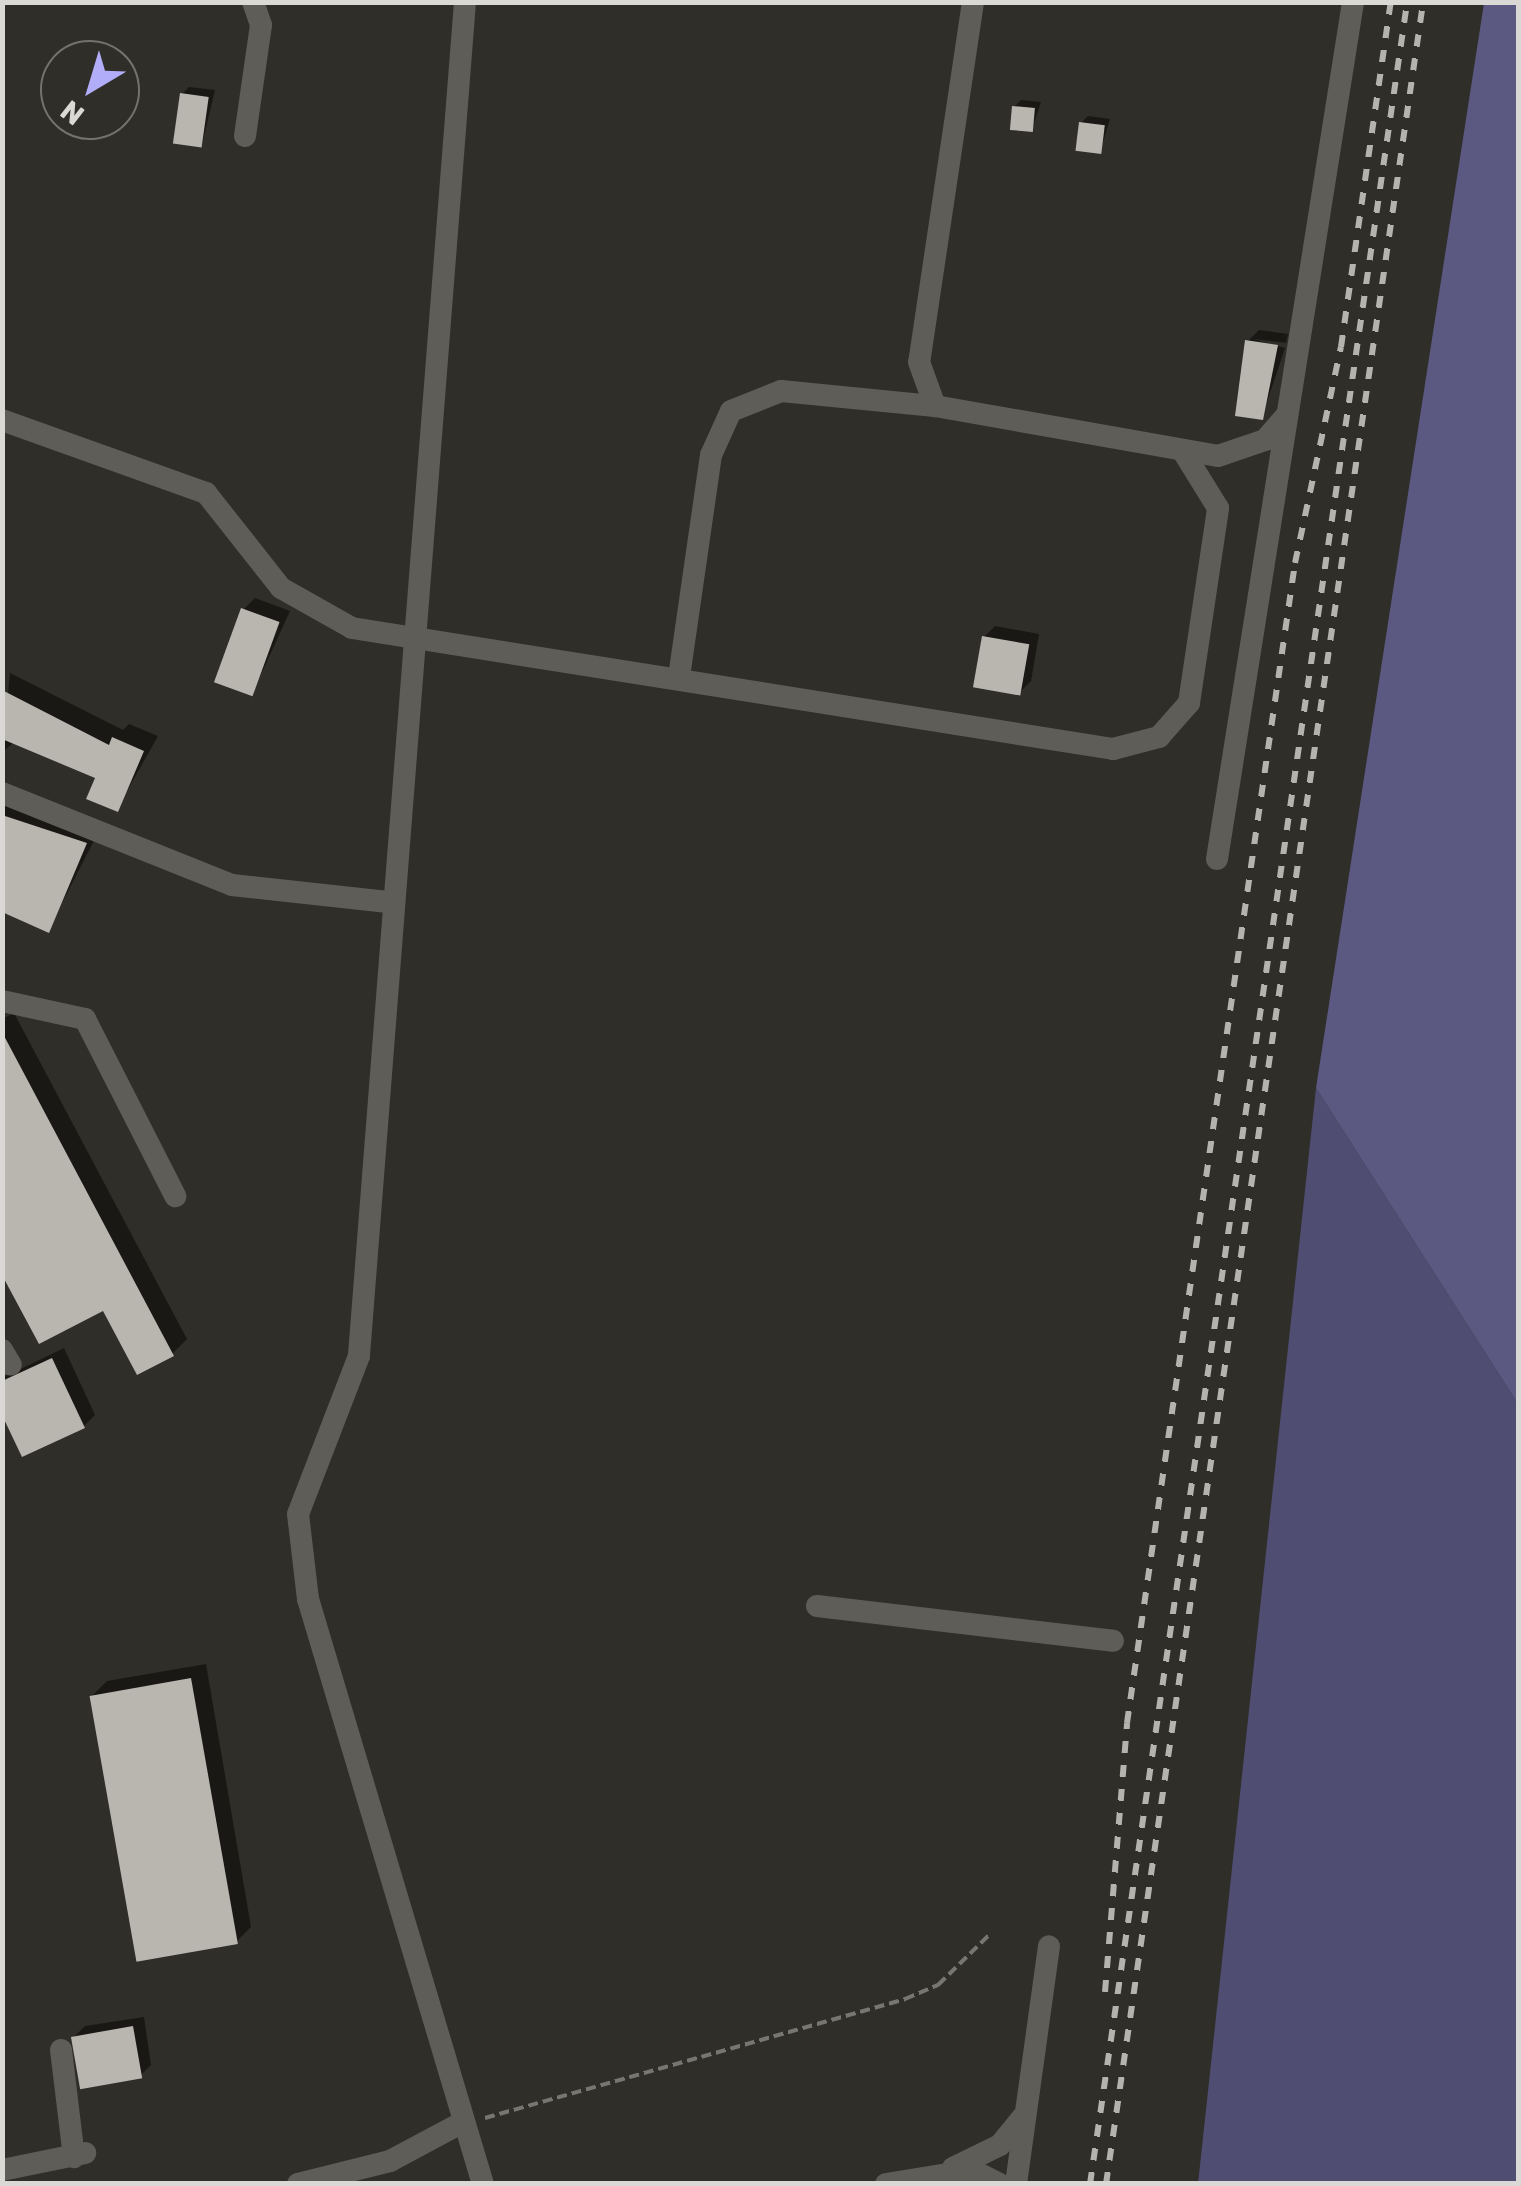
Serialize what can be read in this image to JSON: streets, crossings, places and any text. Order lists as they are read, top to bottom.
{
  "north": "bottom left"
}
